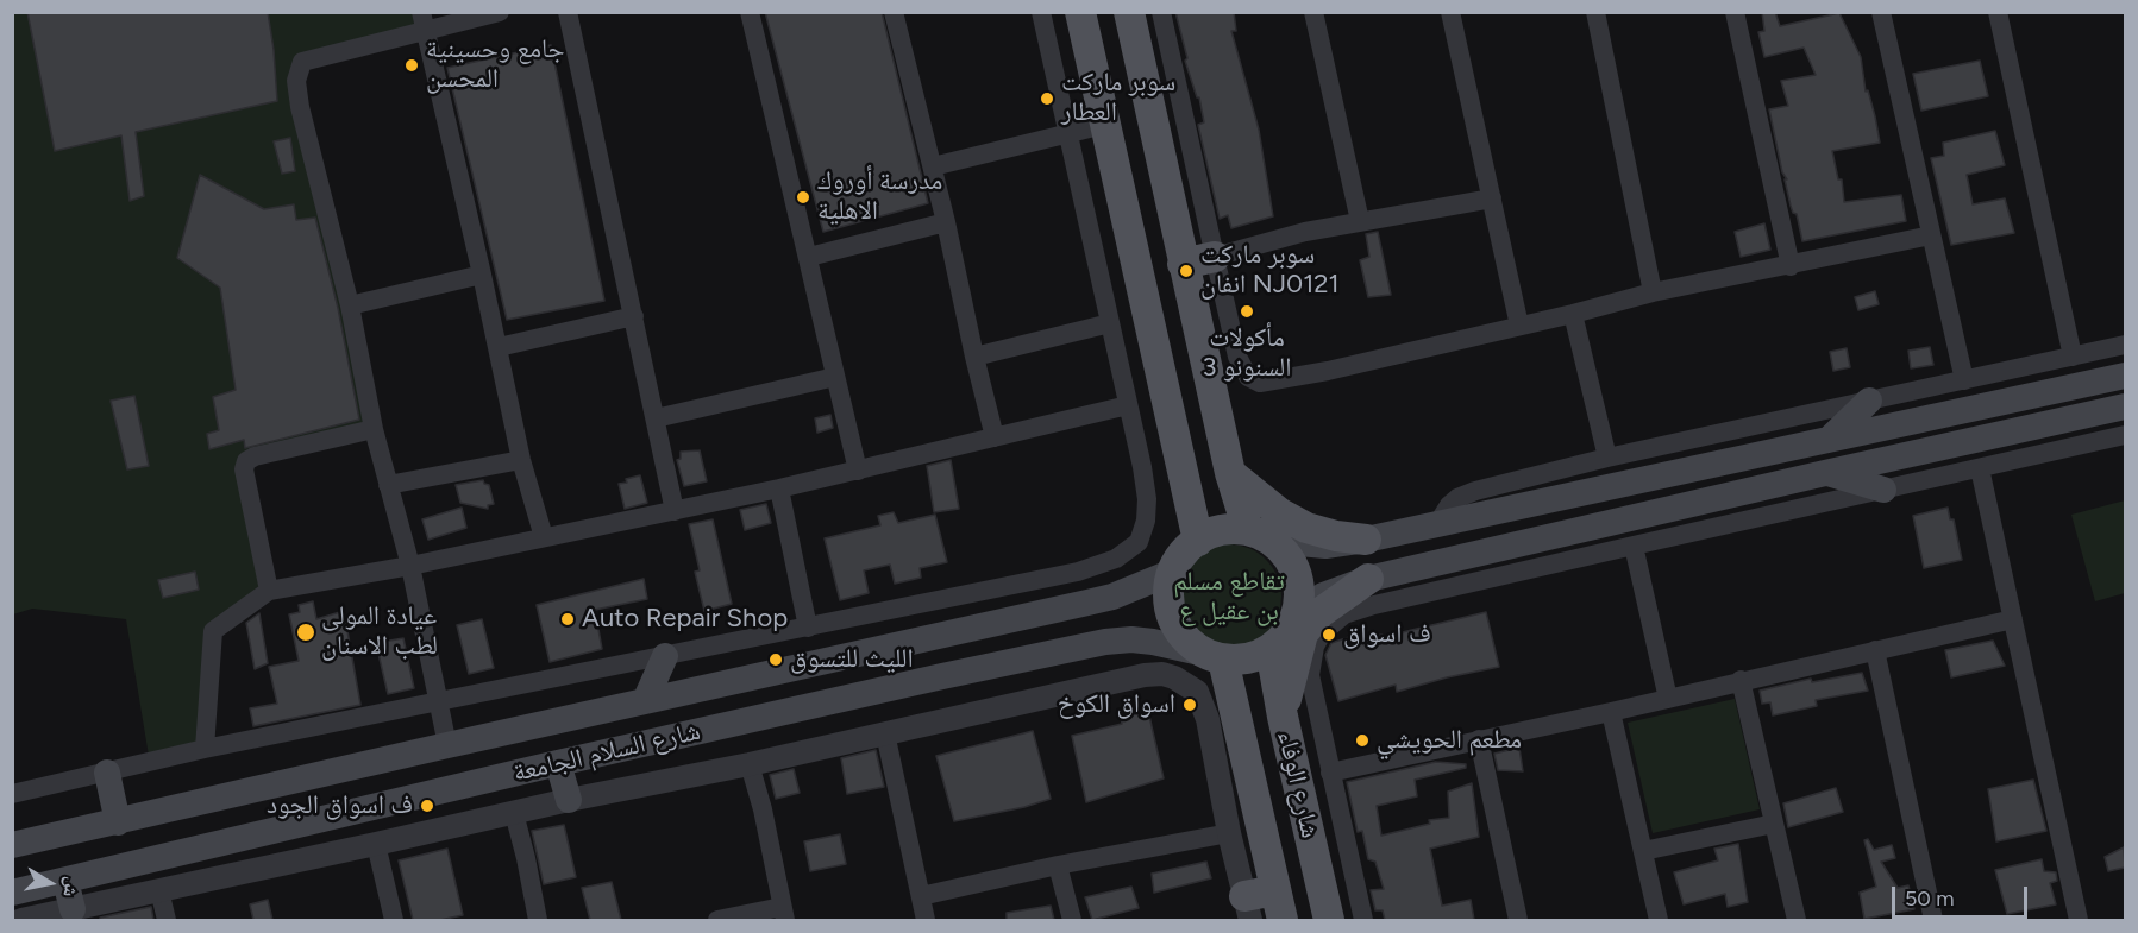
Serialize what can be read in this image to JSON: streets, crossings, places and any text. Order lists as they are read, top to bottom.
{
  "streets": {
    "main road": ["شارع السلام الجامعة", "شارع الوفاء"]
  },
  "crossings": [
    ["شارع السلام الجامعة", "شارع الوفاء"]
  ],
  "parks": ["تقاطع مسلم بن عقيل ع"],
  "places": [
    "جامع وحسينية المحسن",
    "سوبر ماركت العطار",
    "مدرسة أوروك الاهلية",
    "سوبر ماركت انفان NJ0121",
    "مأكولات السنونو 3",
    "Auto Repair Shop",
    "عيادة المولى لطب الاسنان",
    "ف اسواق",
    "الليث للتسوق",
    "اسواق الكوخ",
    "مطعم الحويشي",
    "ف اسواق الجود"
  ],
  "scale_bar": "50 m",
  "north": "right"
}
